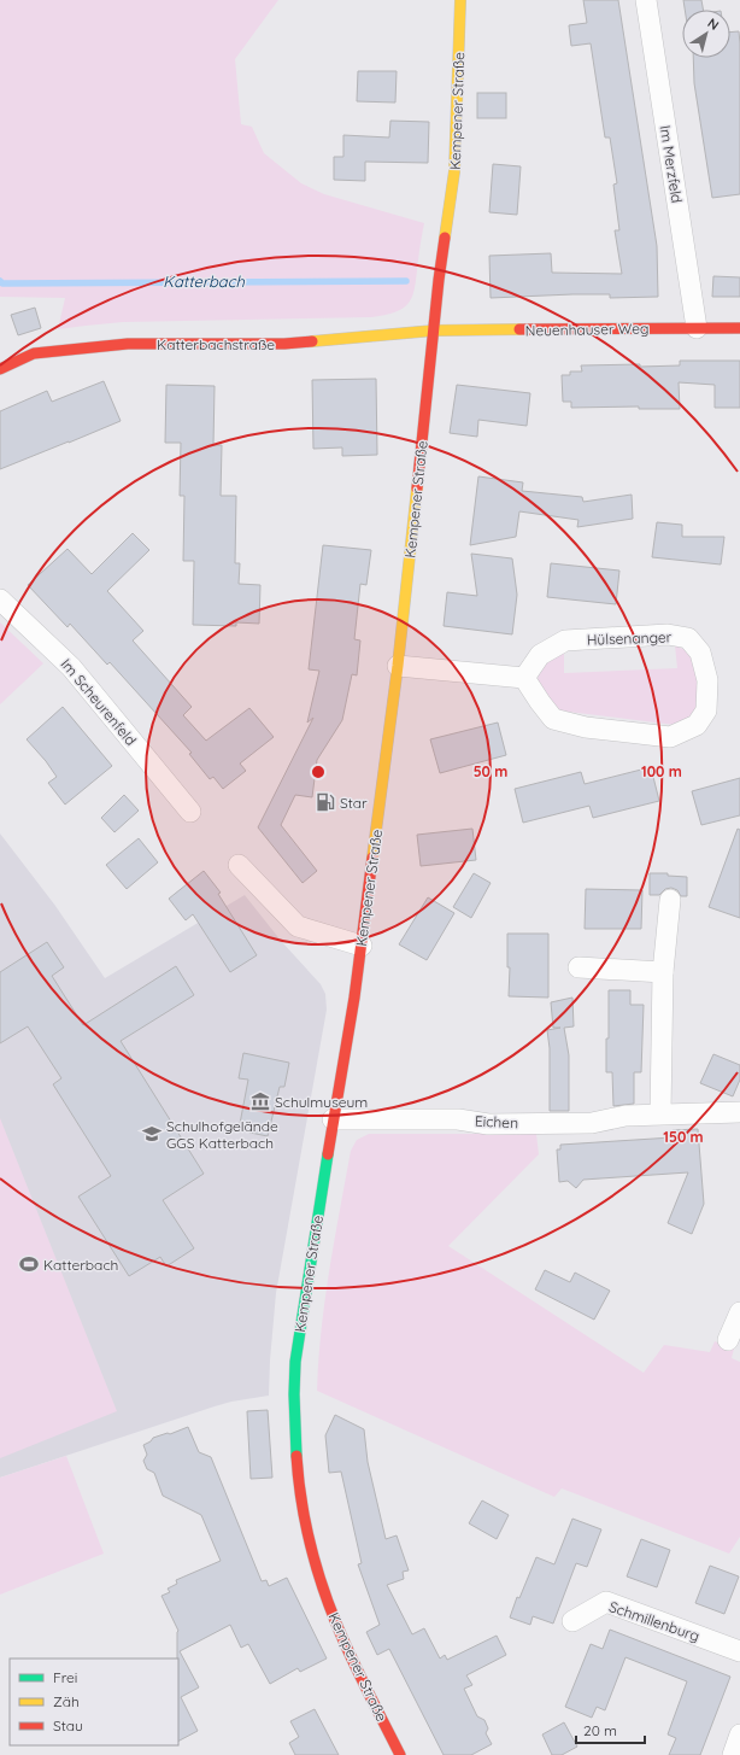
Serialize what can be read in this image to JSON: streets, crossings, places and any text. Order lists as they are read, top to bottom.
{
  "streets": {
    "main road": ["Kempener Straße", "Neuenhauser Weg", "Katterbachstraße"],
    "street": [
      "Im Merzfeld",
      "Hülsenanger",
      "Im Scheurenfeld",
      "Eichen",
      "Schmillenburg"
    ]
  },
  "crossings": [
    ["Kempener Straße", "Neuenhauser Weg"],
    ["Kempener Straße", "Katterbachstraße"],
    ["Kempener Straße", "Eichen"],
    ["Im Merzfeld", "Neuenhauser Weg"],
    ["Neuenhauser Weg", "Katterbachstraße"]
  ],
  "water": ["Katterbach"],
  "places": {
    "fuel station": ["Star"],
    "museum": ["Schulmuseum"],
    "school or university": ["Schulhofgelände GGS Katterbach"],
    "sports": ["Katterbach"]
  },
  "legend": ["Frei", "Zäh", "Stau"],
  "scale_bar": "20 m",
  "north": "top right",
  "rings": ["50 m", "100 m", "150 m"]
}
